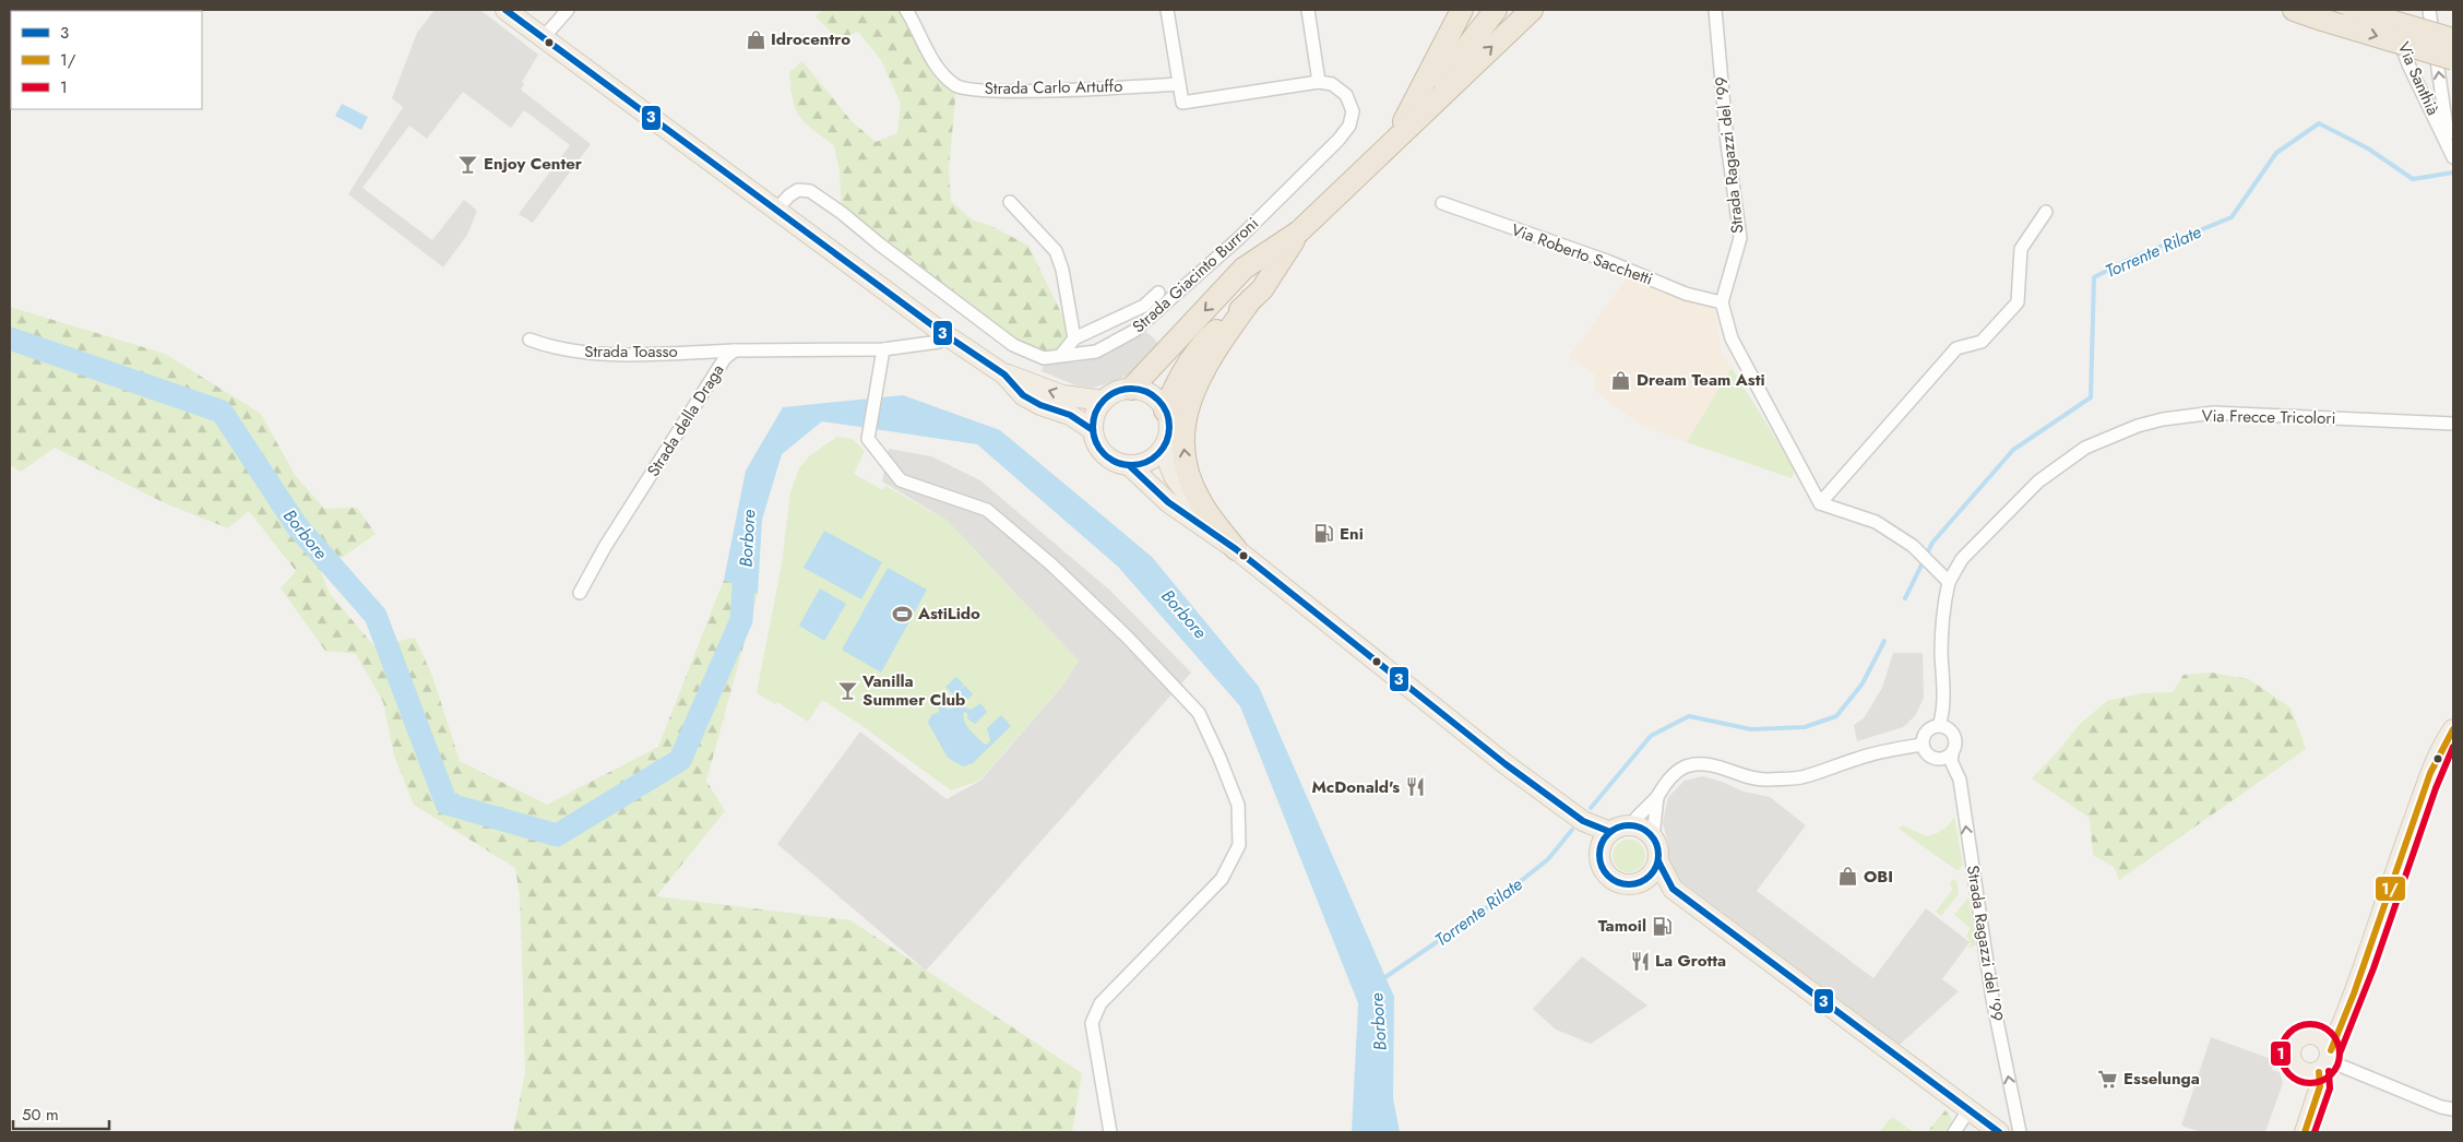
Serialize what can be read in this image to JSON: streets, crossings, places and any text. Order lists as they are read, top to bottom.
{
  "streets": {
    "street": [
      "Via Santhià",
      "Strada Carlo Artuffo",
      "Strada Ragazzi del '99",
      "Via Roberto Sacchetti",
      "Strada Giacinto Burroni",
      "Strada Toasso",
      "Via Frecce Tricolori",
      "Strada della Draga"
    ]
  },
  "crossings": [
    ["Strada Ragazzi del '99", "Via Roberto Sacchetti"],
    ["Strada Toasso", "Strada della Draga"]
  ],
  "one_way": ["Strada Ragazzi del '99"],
  "water": ["Torrente Rilate", "Borbore"],
  "places": {
    "shop": ["Idrocentro", "Dream Team Asti", "OBI"],
    "bar": ["Enjoy Center", "Vanilla Summer Club"],
    "fuel station": ["Eni", "Tamoil"],
    "sports": ["AstiLido"],
    "restaurant": ["McDonald's", "La Grotta"],
    "supermarket": ["Esselunga"]
  },
  "lines": ["transit line 3", "transit line 1/", "transit line 1"],
  "legend": ["3", "1/", "1"],
  "scale_bar": "50 m"
}
